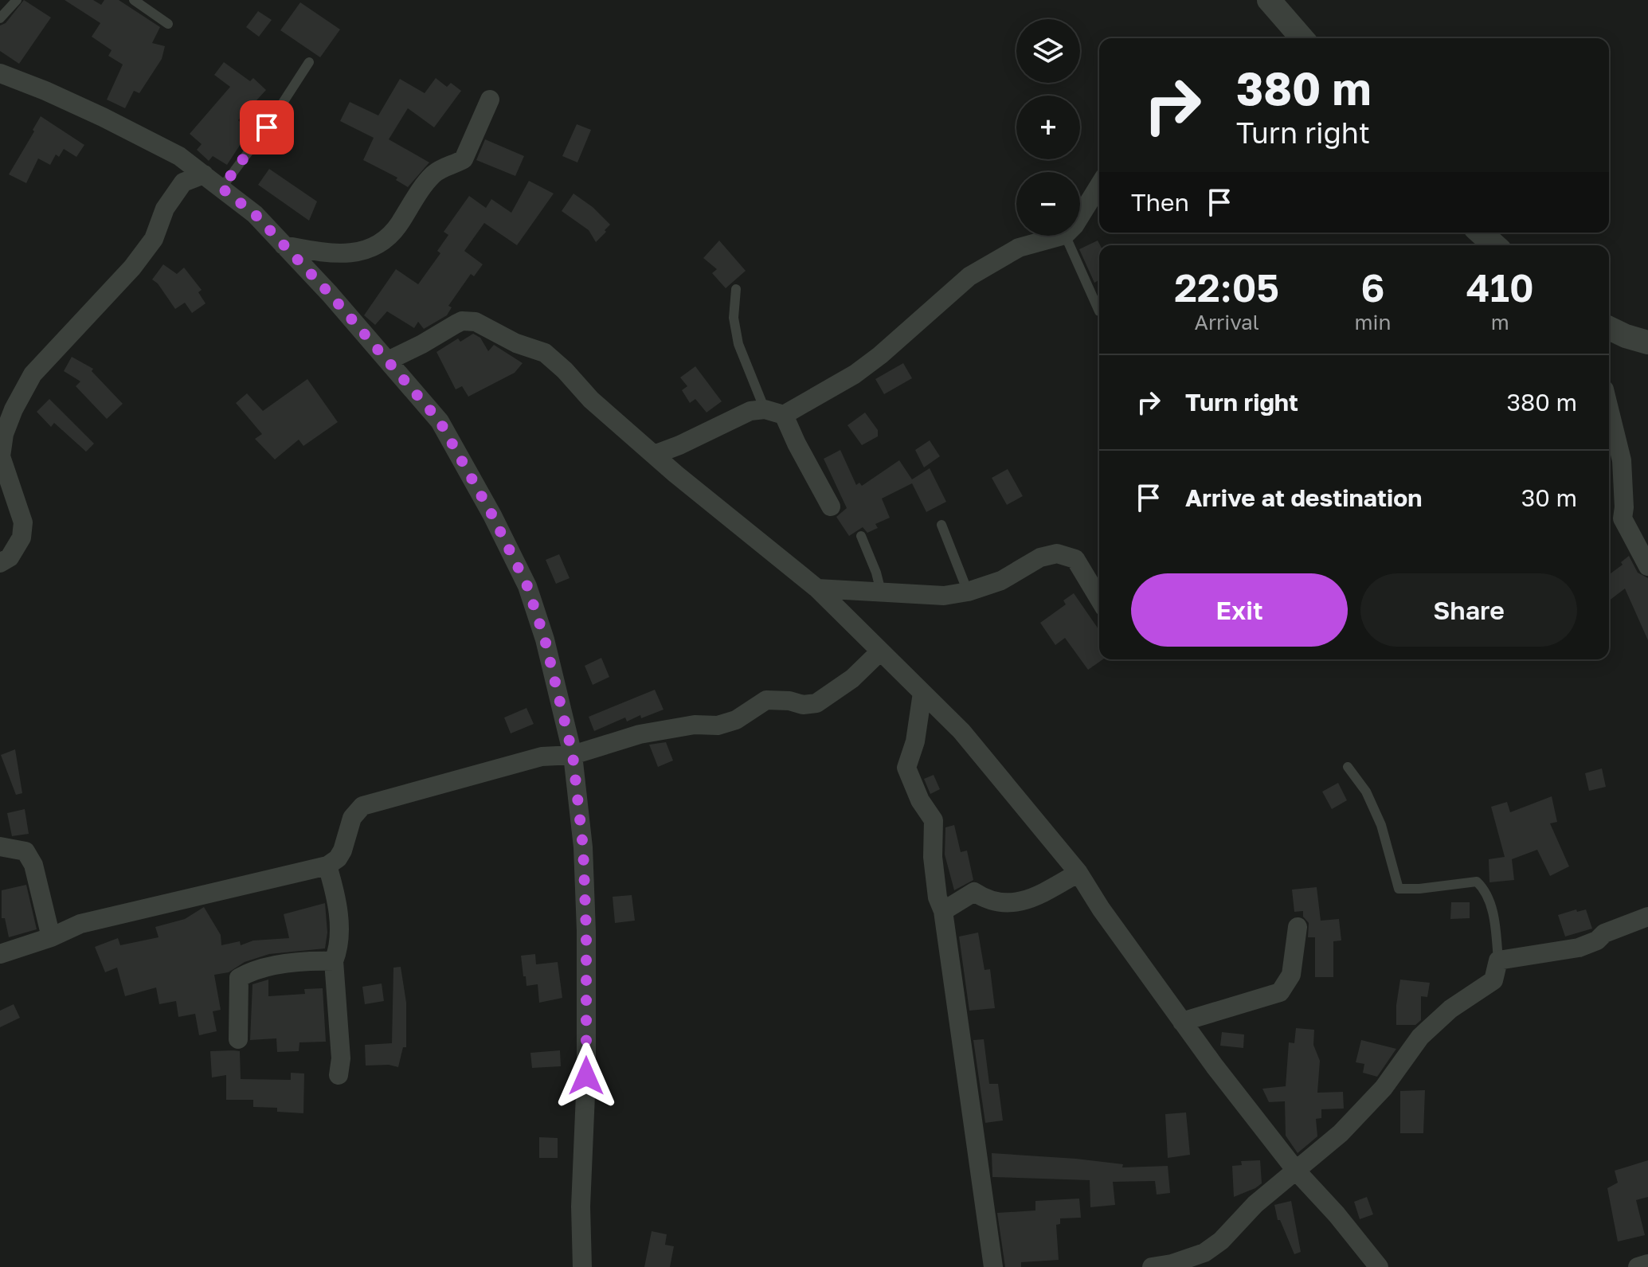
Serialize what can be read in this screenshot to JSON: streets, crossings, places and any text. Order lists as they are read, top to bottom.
{
  "page": {
    "map_buttons": ["+", "−"],
    "turn": ["380 m", "Turn right"],
    "then": "Then",
    "eta": [
      "22:05",
      "Arrival",
      "6",
      "min",
      "410",
      "m"
    ],
    "list": [
      {
        "name": "Turn right",
        "value": "380 m"
      },
      {
        "name": "Arrive at destination",
        "value": "30 m"
      }
    ],
    "buttons": ["Exit", "Share"]
  }
}
